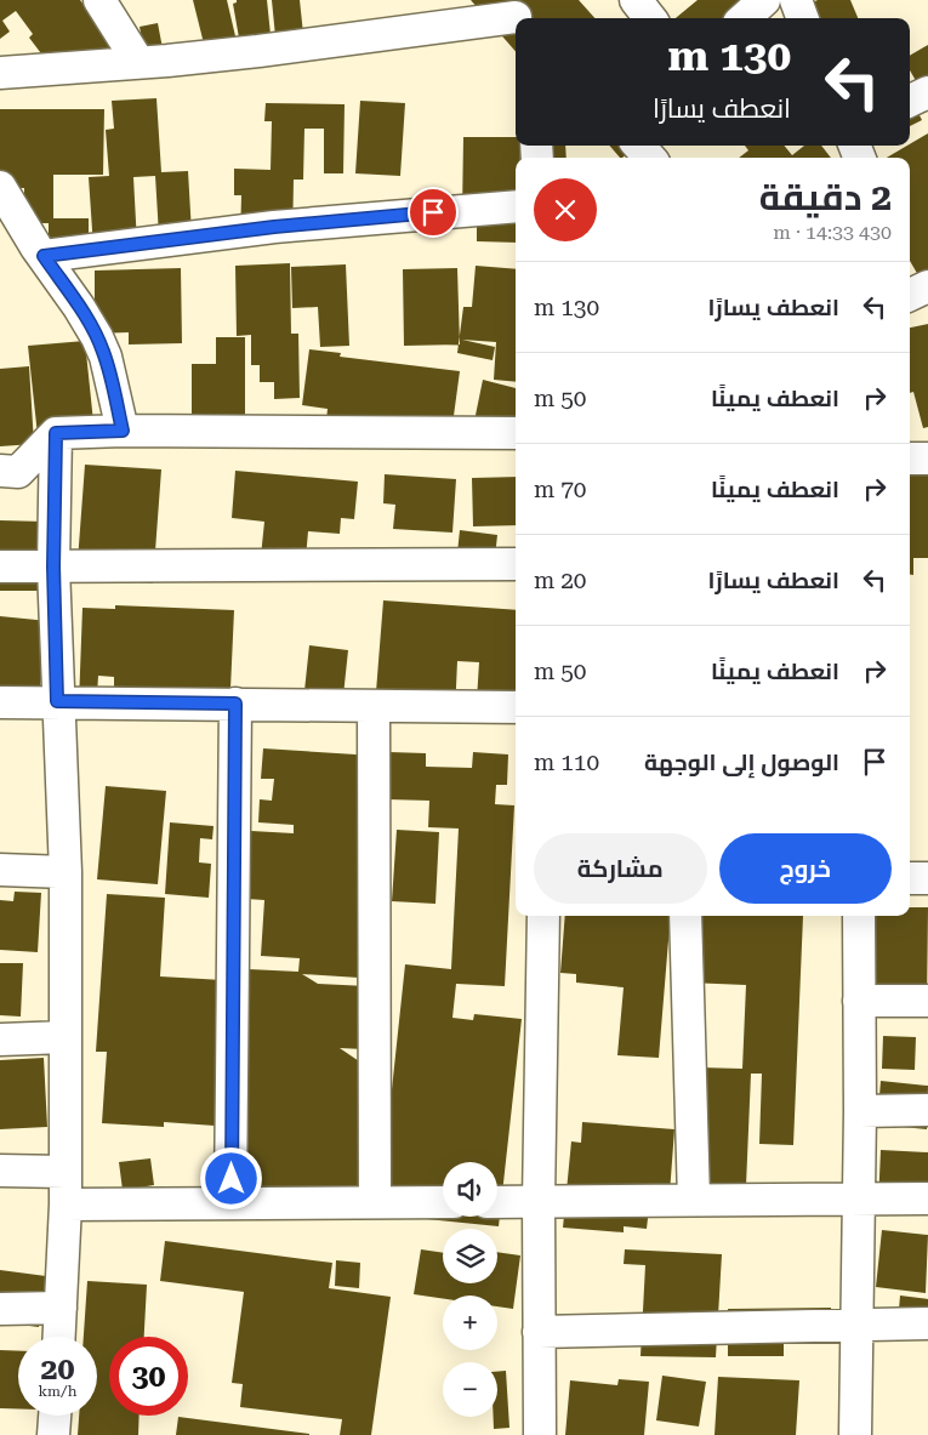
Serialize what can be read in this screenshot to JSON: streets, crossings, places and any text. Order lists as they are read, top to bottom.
{
  "page": {
    "turn": ["130 m", "انعطف يسارًا"],
    "heading": ["2 دقيقة", "430 m · 14:33"],
    "list": [
      {
        "name": "انعطف يسارًا",
        "value": "130 m"
      },
      {
        "name": "انعطف يمينًا",
        "value": "50 m"
      },
      {
        "name": "انعطف يمينًا",
        "value": "70 m"
      },
      {
        "name": "انعطف يسارًا",
        "value": "20 m"
      },
      {
        "name": "انعطف يمينًا",
        "value": "50 m"
      },
      {
        "name": "الوصول إلى الوجهة",
        "value": "110 m"
      }
    ],
    "buttons": ["خروج", "مشاركة"],
    "map_buttons": ["+", "−"],
    "speed": "20 km/h",
    "limit": "30"
  }
}
